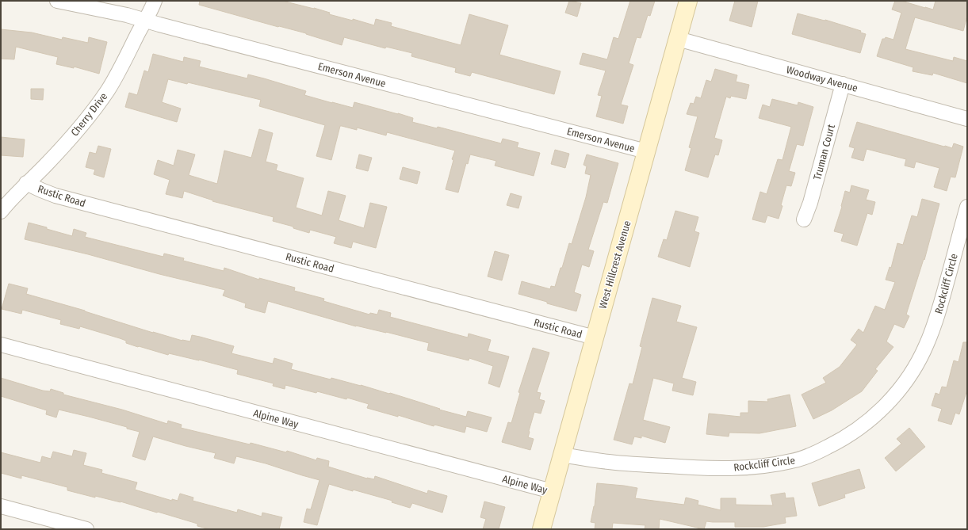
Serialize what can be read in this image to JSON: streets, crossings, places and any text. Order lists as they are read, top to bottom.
{
  "streets": {
    "street": [
      "Emerson Avenue",
      "Woodway Avenue",
      "Cherry Drive",
      "Truman Court",
      "Rustic Road",
      "West Hillcrest Avenue",
      "Rockcliff Circle",
      "Alpine Way"
    ]
  },
  "crossings": [
    ["Emerson Avenue", "Cherry Drive"],
    ["Emerson Avenue", "West Hillcrest Avenue"],
    ["Woodway Avenue", "Truman Court"],
    ["Woodway Avenue", "West Hillcrest Avenue"],
    ["Cherry Drive", "Rustic Road"],
    ["Rustic Road", "West Hillcrest Avenue"],
    ["West Hillcrest Avenue", "Rockcliff Circle"],
    ["West Hillcrest Avenue", "Alpine Way"]
  ]
}
